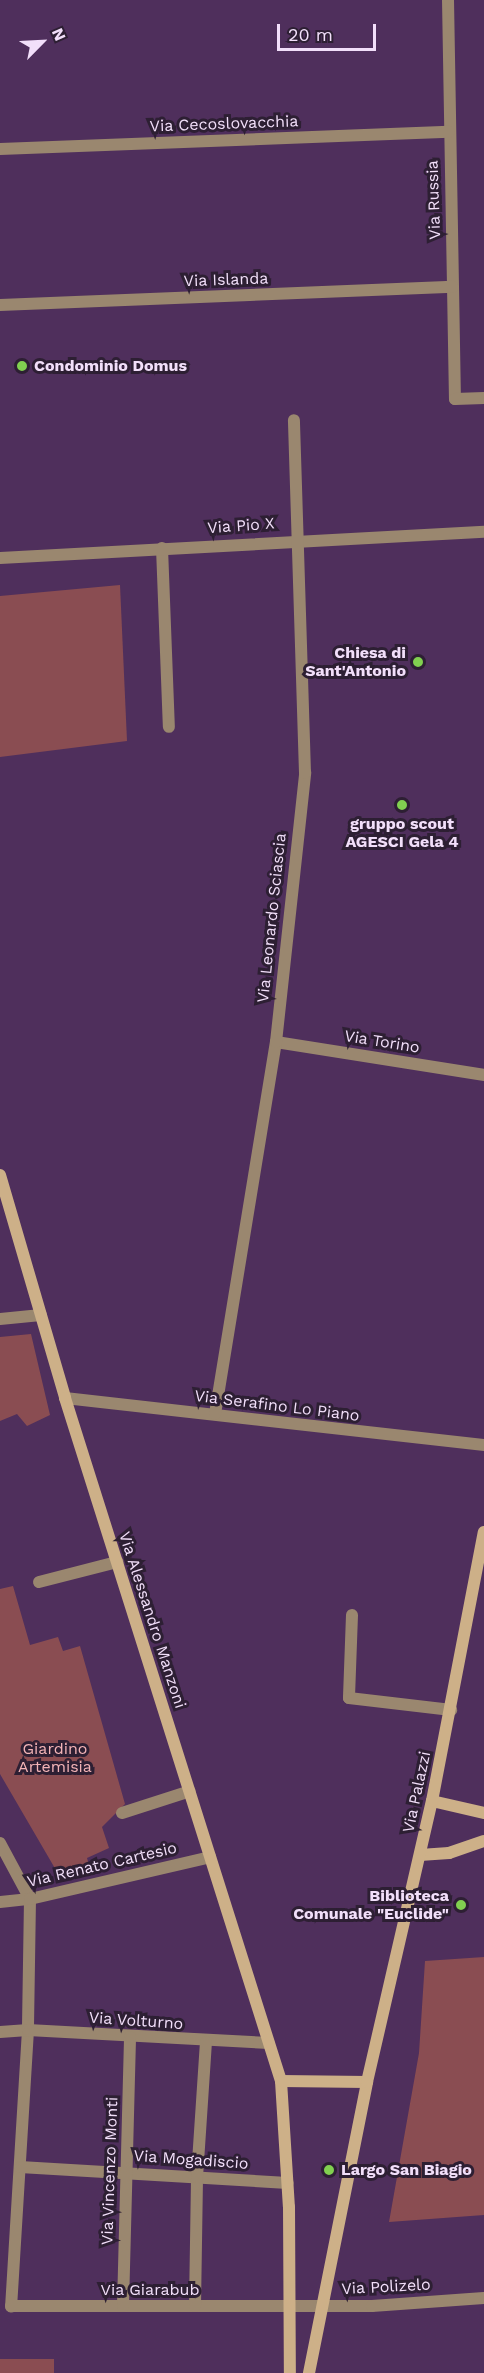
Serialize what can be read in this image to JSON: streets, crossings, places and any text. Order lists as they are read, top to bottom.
{
  "streets": {
    "street": [
      "Via Cecoslovacchia",
      "Via Russia",
      "Via Islanda",
      "Via Pio X",
      "Via Leonardo Sciascia",
      "Via Torino",
      "Via Serafino Lo Piano",
      "Via Alessandro Manzoni",
      "Via Palazzi",
      "Via Renato Cartesio",
      "Via Volturno",
      "Via Mogadiscio",
      "Via Vincenzo Monti",
      "Via Polizelo",
      "Via Giarabub"
    ]
  },
  "crossings": [
    ["Via Cecoslovacchia", "Via Russia"],
    ["Via Russia", "Via Islanda"],
    ["Via Pio X", "Via Leonardo Sciascia"],
    ["Via Leonardo Sciascia", "Via Torino"],
    ["Via Leonardo Sciascia", "Via Serafino Lo Piano"],
    ["Via Serafino Lo Piano", "Via Alessandro Manzoni"],
    ["Via Alessandro Manzoni", "Via Renato Cartesio"],
    ["Via Alessandro Manzoni", "Via Volturno"],
    ["Via Alessandro Manzoni", "Via Mogadiscio"],
    ["Via Alessandro Manzoni", "Via Polizelo"],
    ["Via Alessandro Manzoni", "Via Giarabub"],
    ["Via Palazzi", "Via Polizelo"],
    ["Via Volturno", "Via Vincenzo Monti"],
    ["Via Mogadiscio", "Via Vincenzo Monti"],
    ["Via Mogadiscio", "Via Giarabub"],
    ["Via Vincenzo Monti", "Via Giarabub"],
    ["Via Polizelo", "Via Giarabub"]
  ],
  "parks": ["Giardino Artemisia"],
  "places": [
    "Condominio Domus",
    "Chiesa di Sant'Antonio",
    "gruppo scout AGESCI Gela 4",
    "Biblioteca Comunale \"Euclide\"",
    "Largo San Biagio"
  ],
  "scale_bar": "20 m",
  "north": "top right"
}
